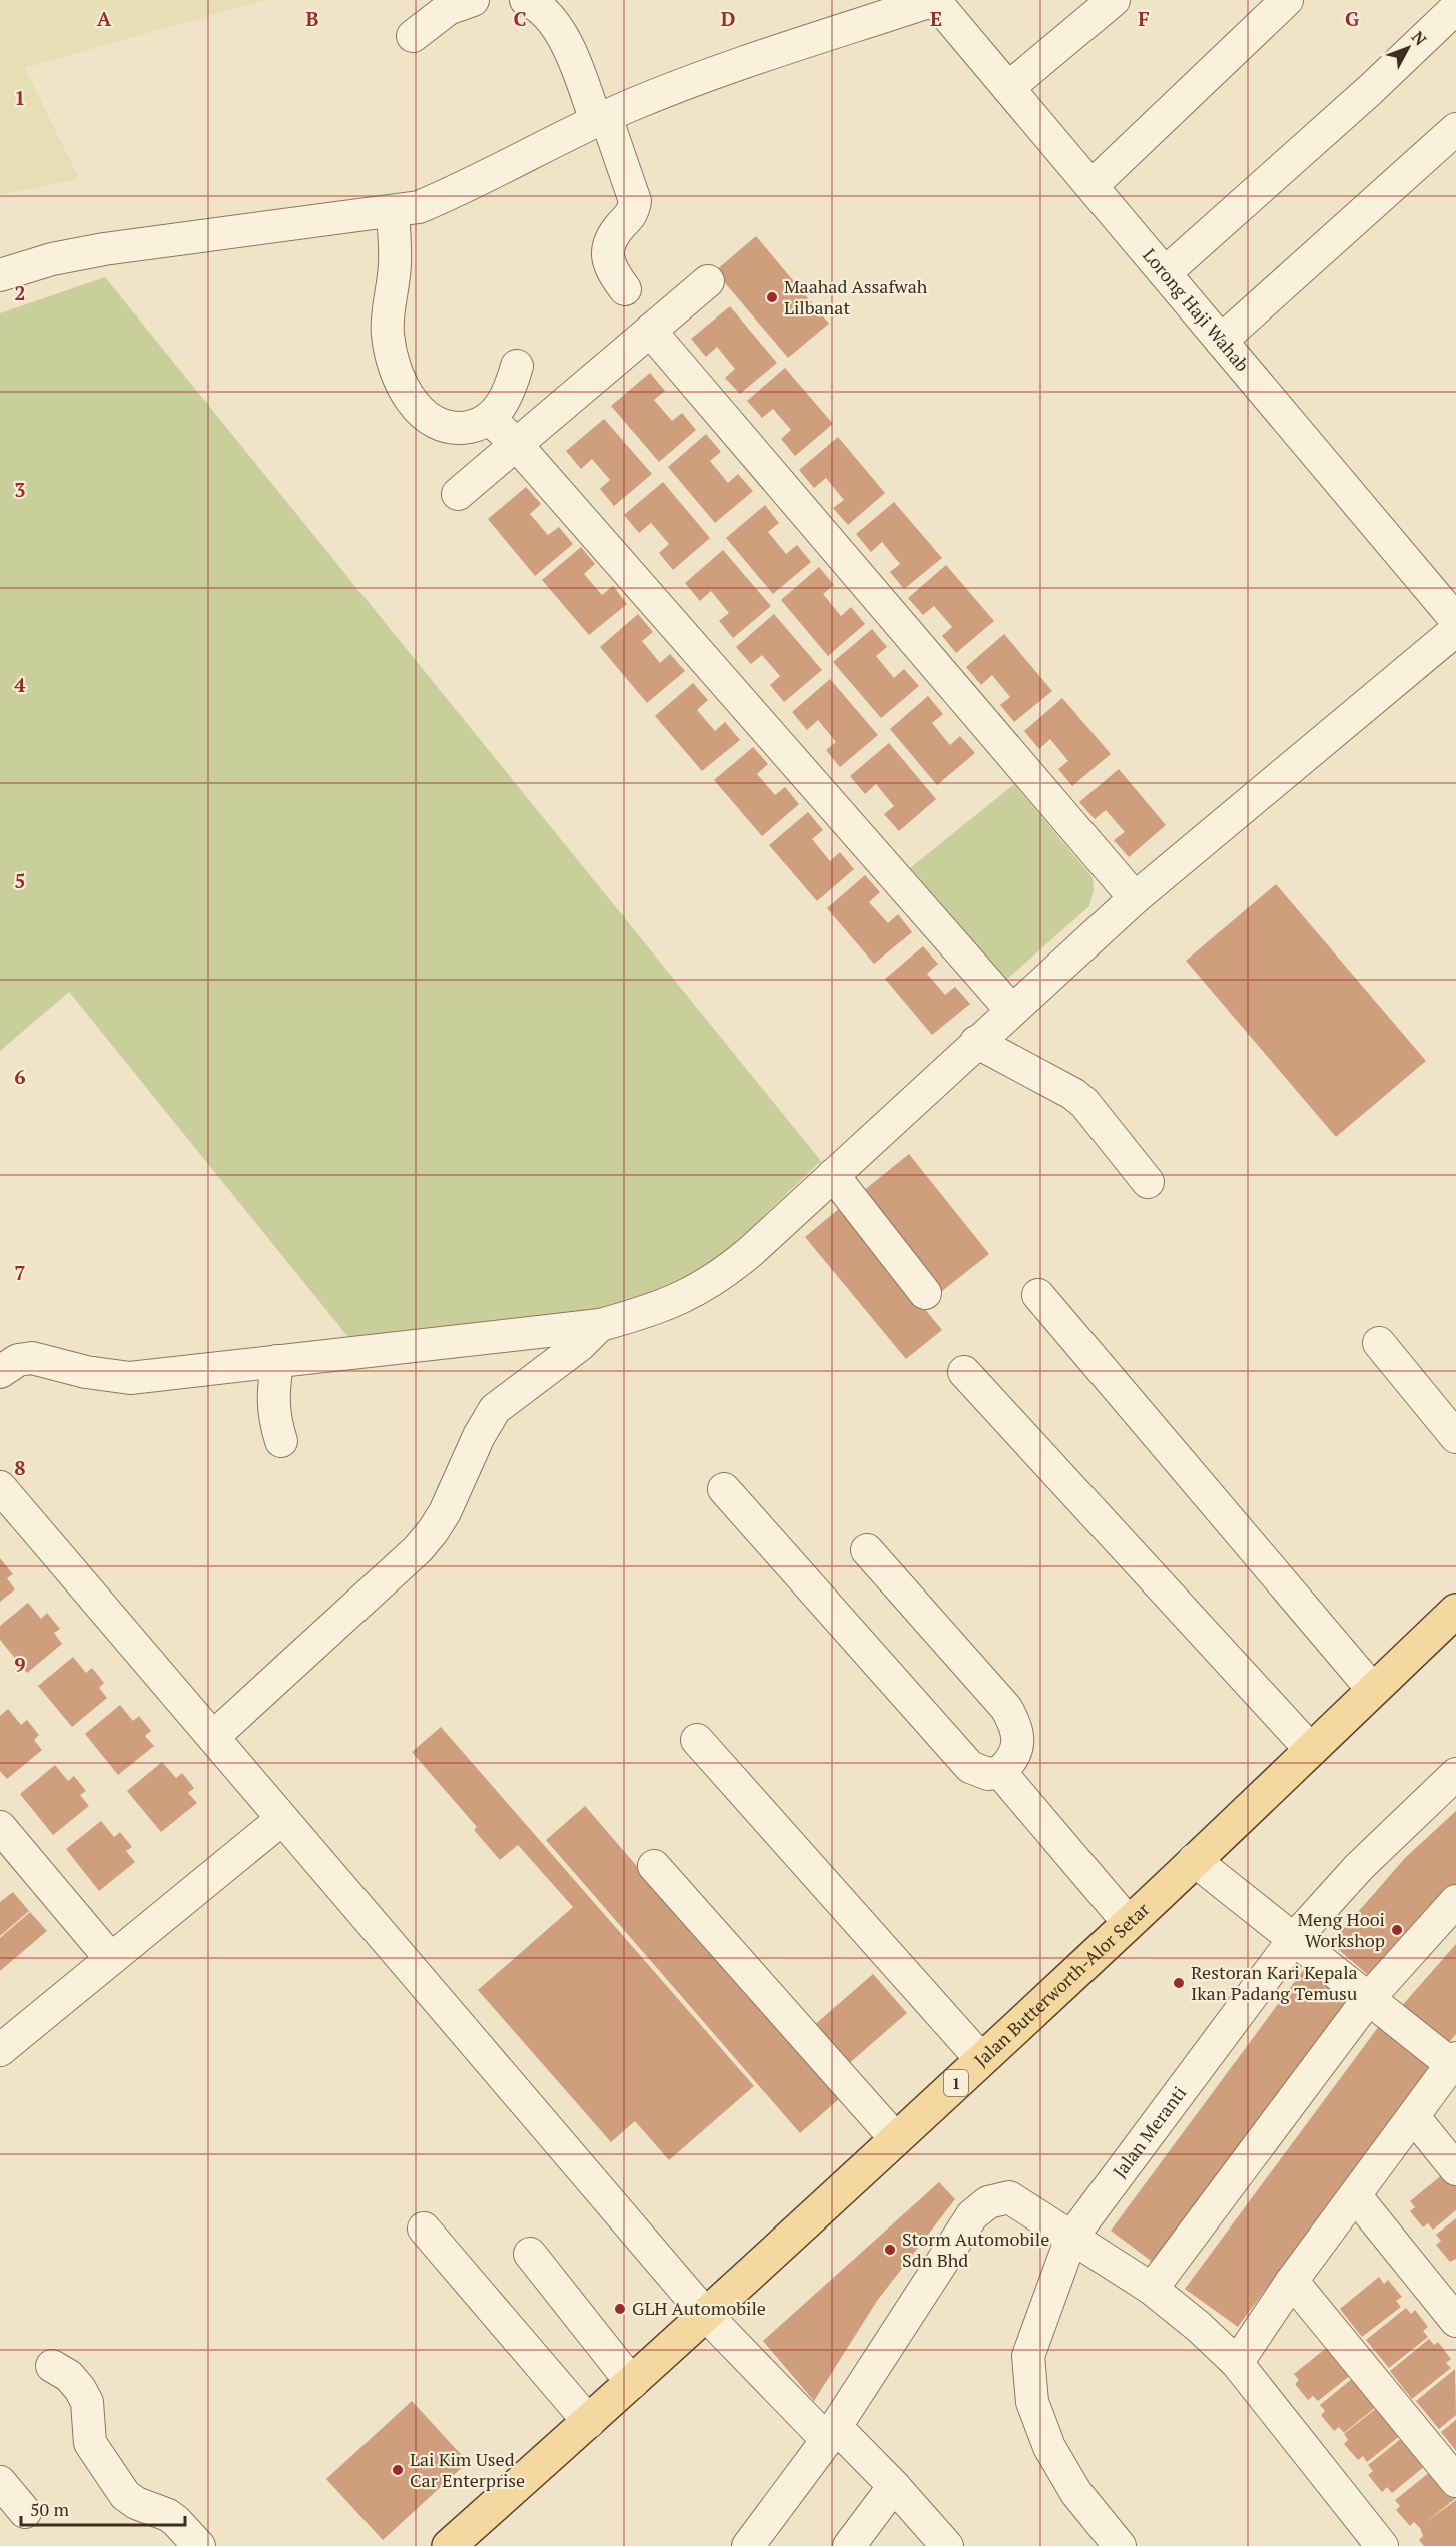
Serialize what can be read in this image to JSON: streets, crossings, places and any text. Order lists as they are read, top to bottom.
{
  "streets": {
    "main road": ["Jalan Butterworth-Alor Setar", "1"],
    "street": ["Lorong Haji Wahab", "Jalan Meranti"]
  },
  "places": [
    "Maahad Assafwah Lilbanat",
    "Meng Hooi Workshop",
    "Restoran Kari Kepala Ikan Padang Temusu",
    "Storm Automobile Sdn Bhd",
    "GLH Automobile",
    "Lai Kim Used Car Enterprise"
  ],
  "scale_bar": "50 m",
  "north": "top right",
  "grid": {
    "columns": [
      "A",
      "B",
      "C",
      "D",
      "E",
      "F",
      "G"
    ],
    "rows": [
      "1",
      "2",
      "3",
      "4",
      "5",
      "6",
      "7",
      "8",
      "9"
    ]
  }
}
